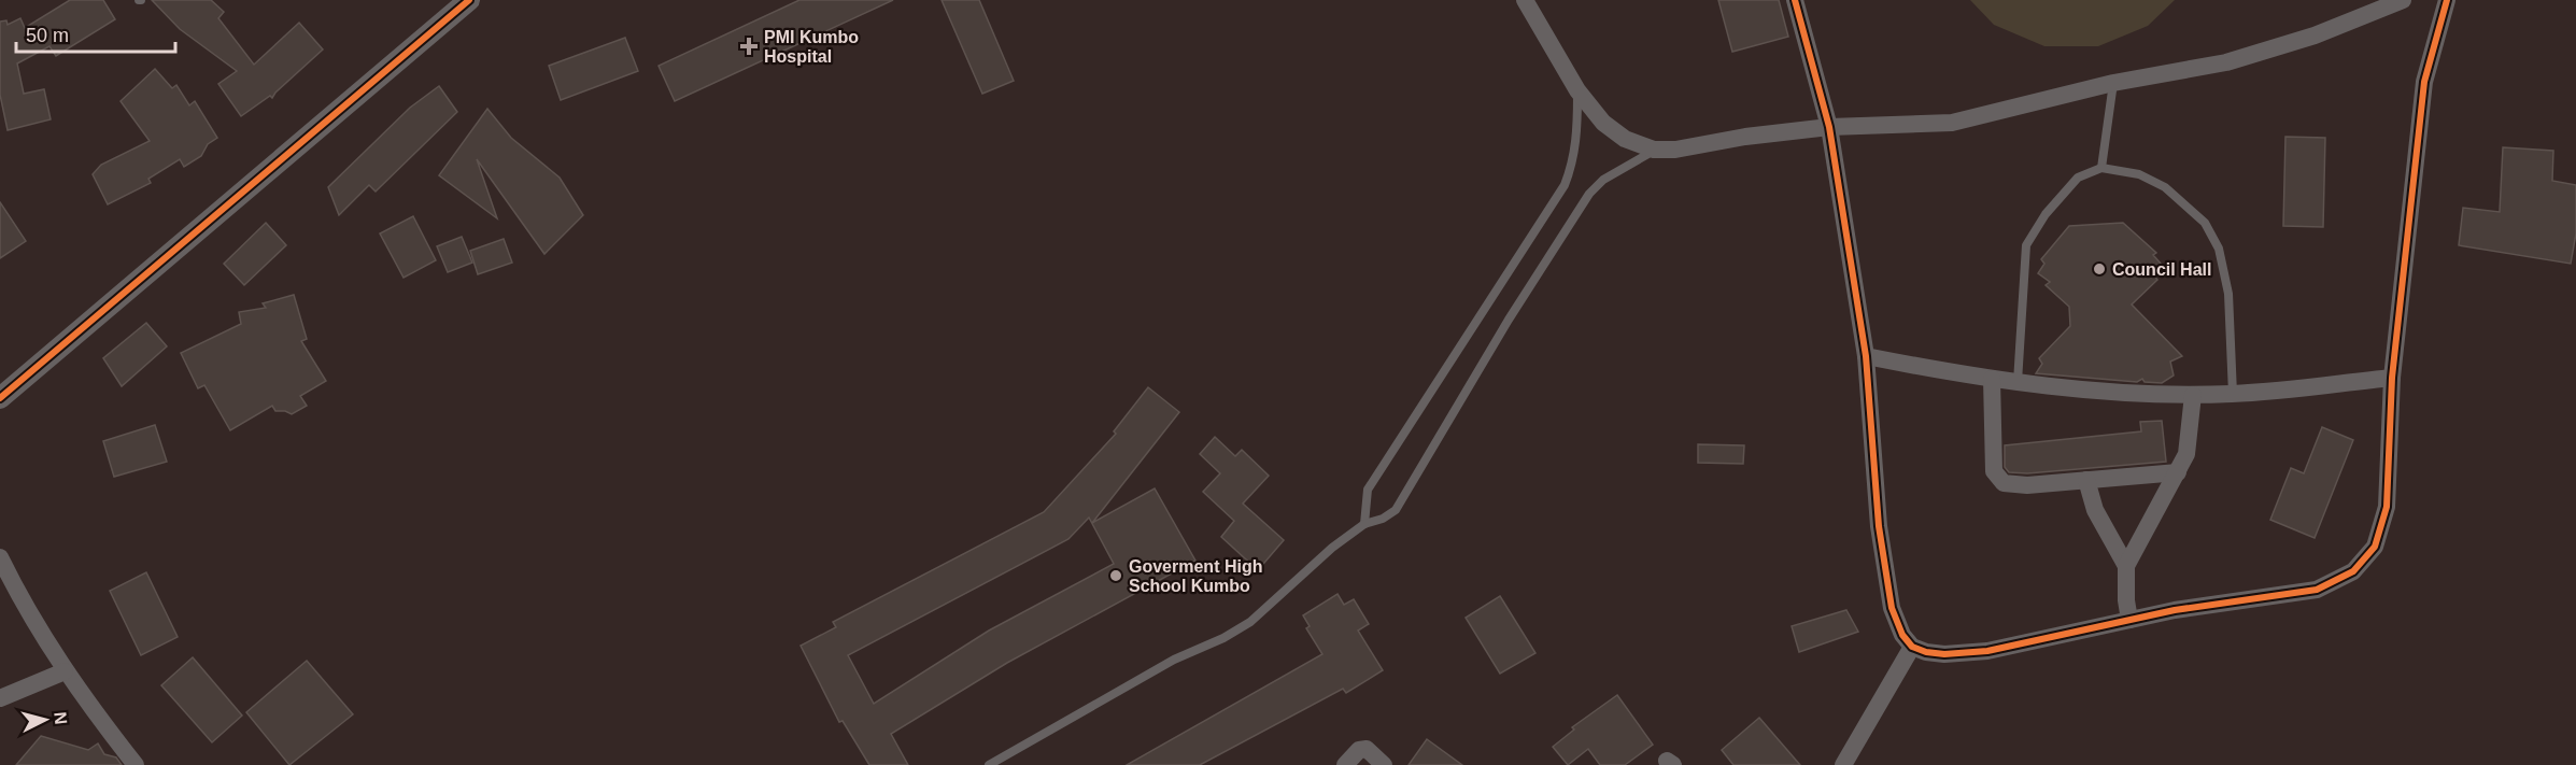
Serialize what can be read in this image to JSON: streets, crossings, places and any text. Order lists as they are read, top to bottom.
{
  "places": {
    "health": ["PMI Kumbo Hospital"],
    "other": ["Council Hall", "Goverment High School Kumbo"]
  },
  "scale_bar": "50 m",
  "north": "right"
}
